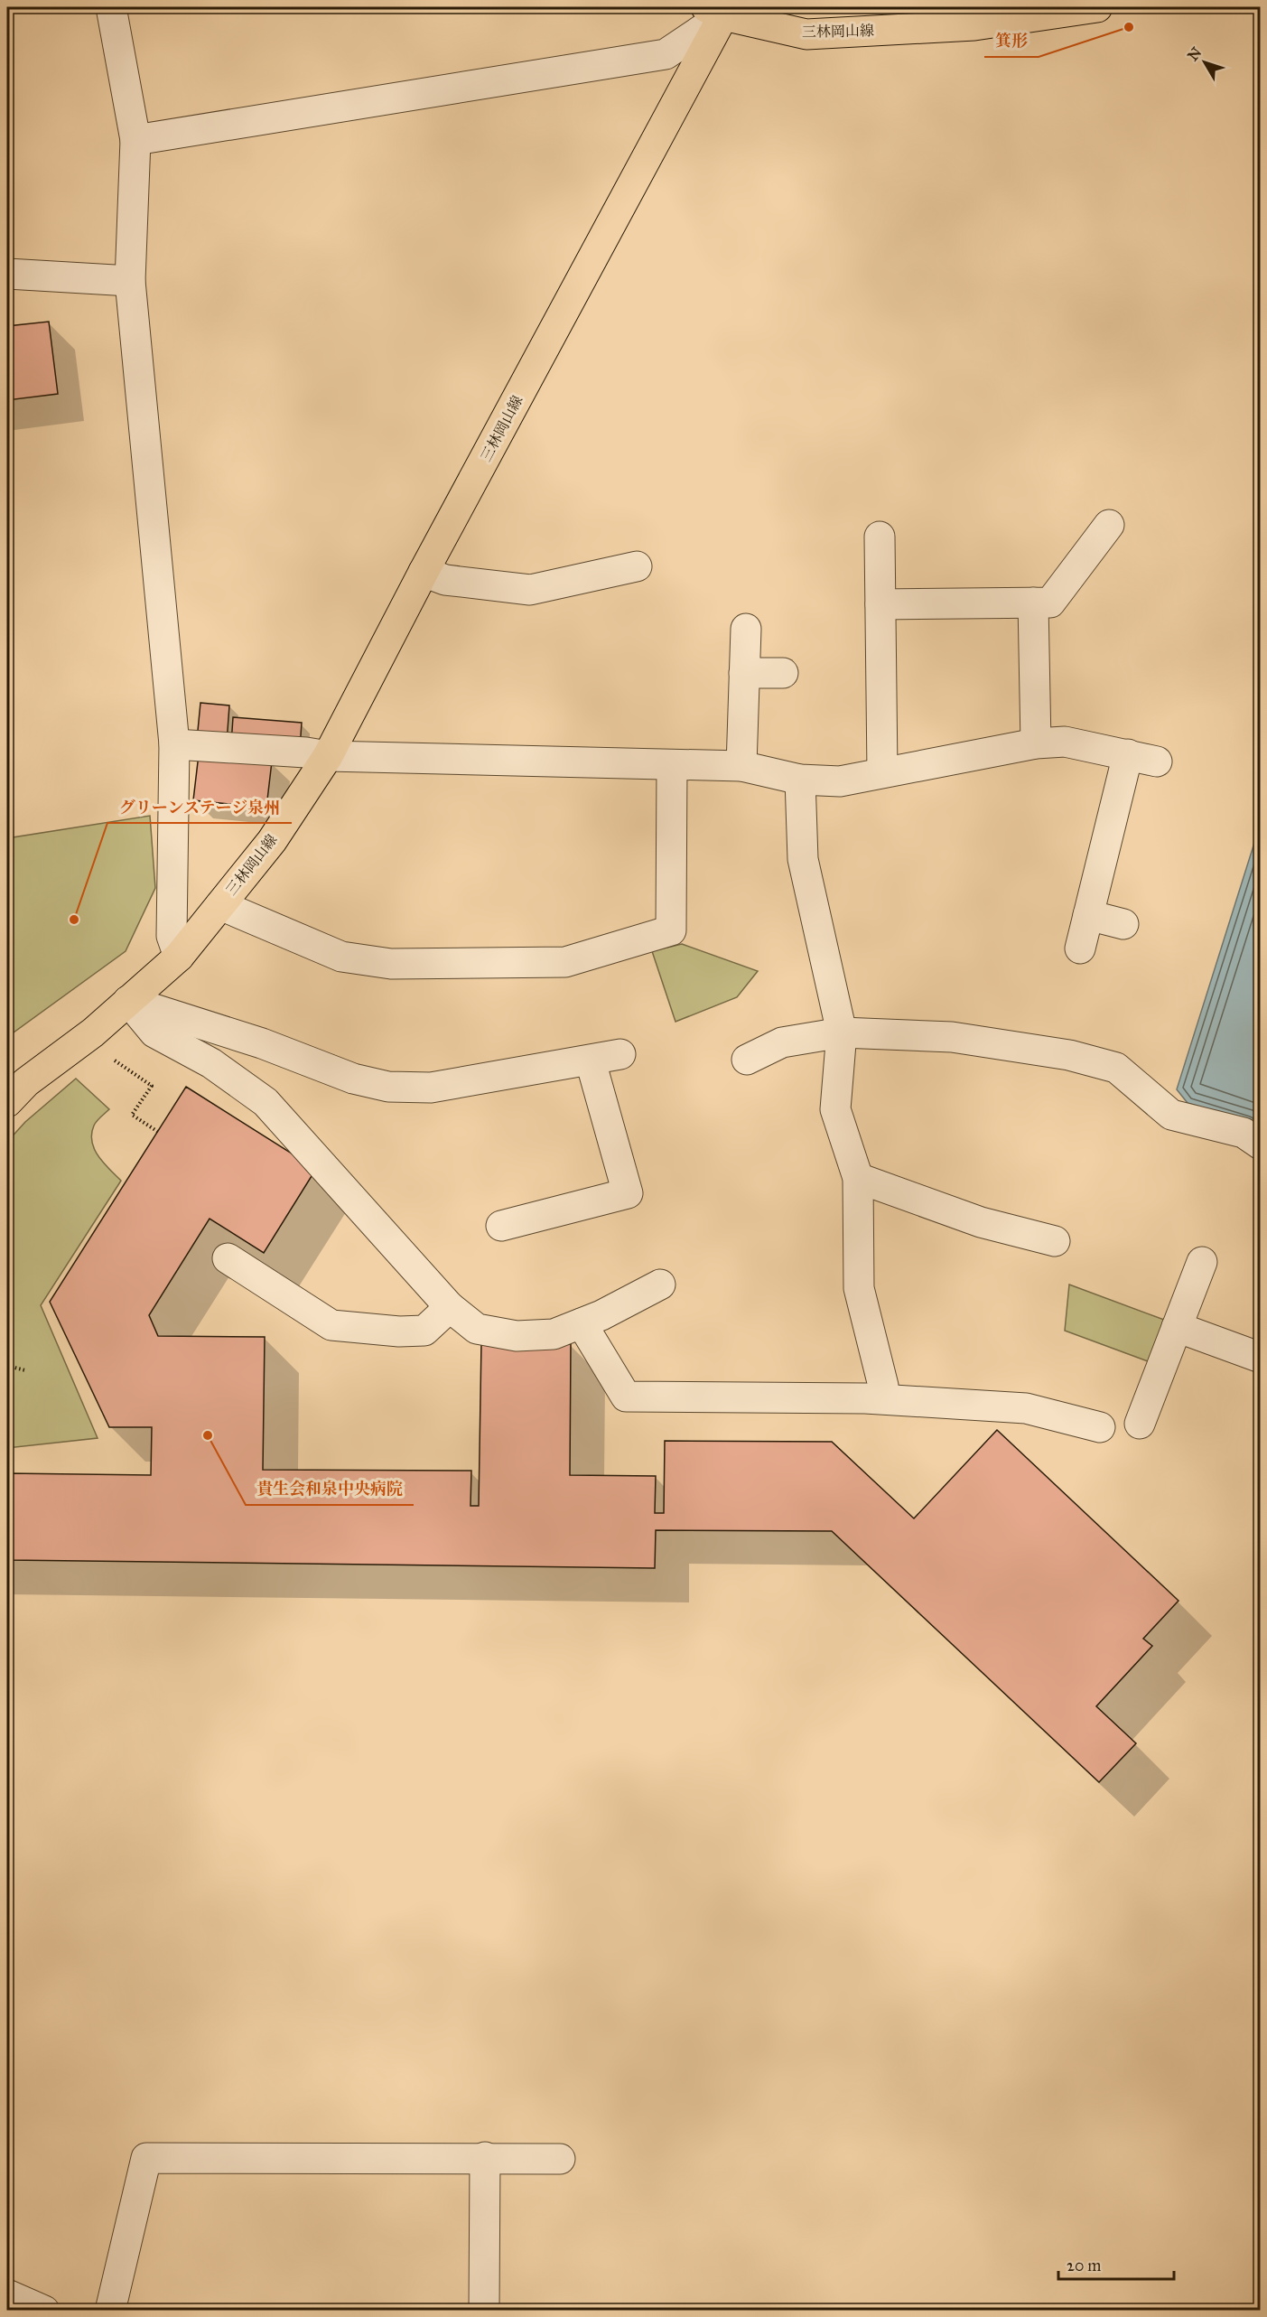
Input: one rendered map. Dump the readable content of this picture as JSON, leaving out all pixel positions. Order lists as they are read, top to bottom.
{
  "streets": {
    "main road": ["三林岡山線"]
  },
  "places": ["箕形", "グリーンステージ泉州", "貴生会和泉中央病院"],
  "scale_bar": "20 m",
  "north": "top left"
}
